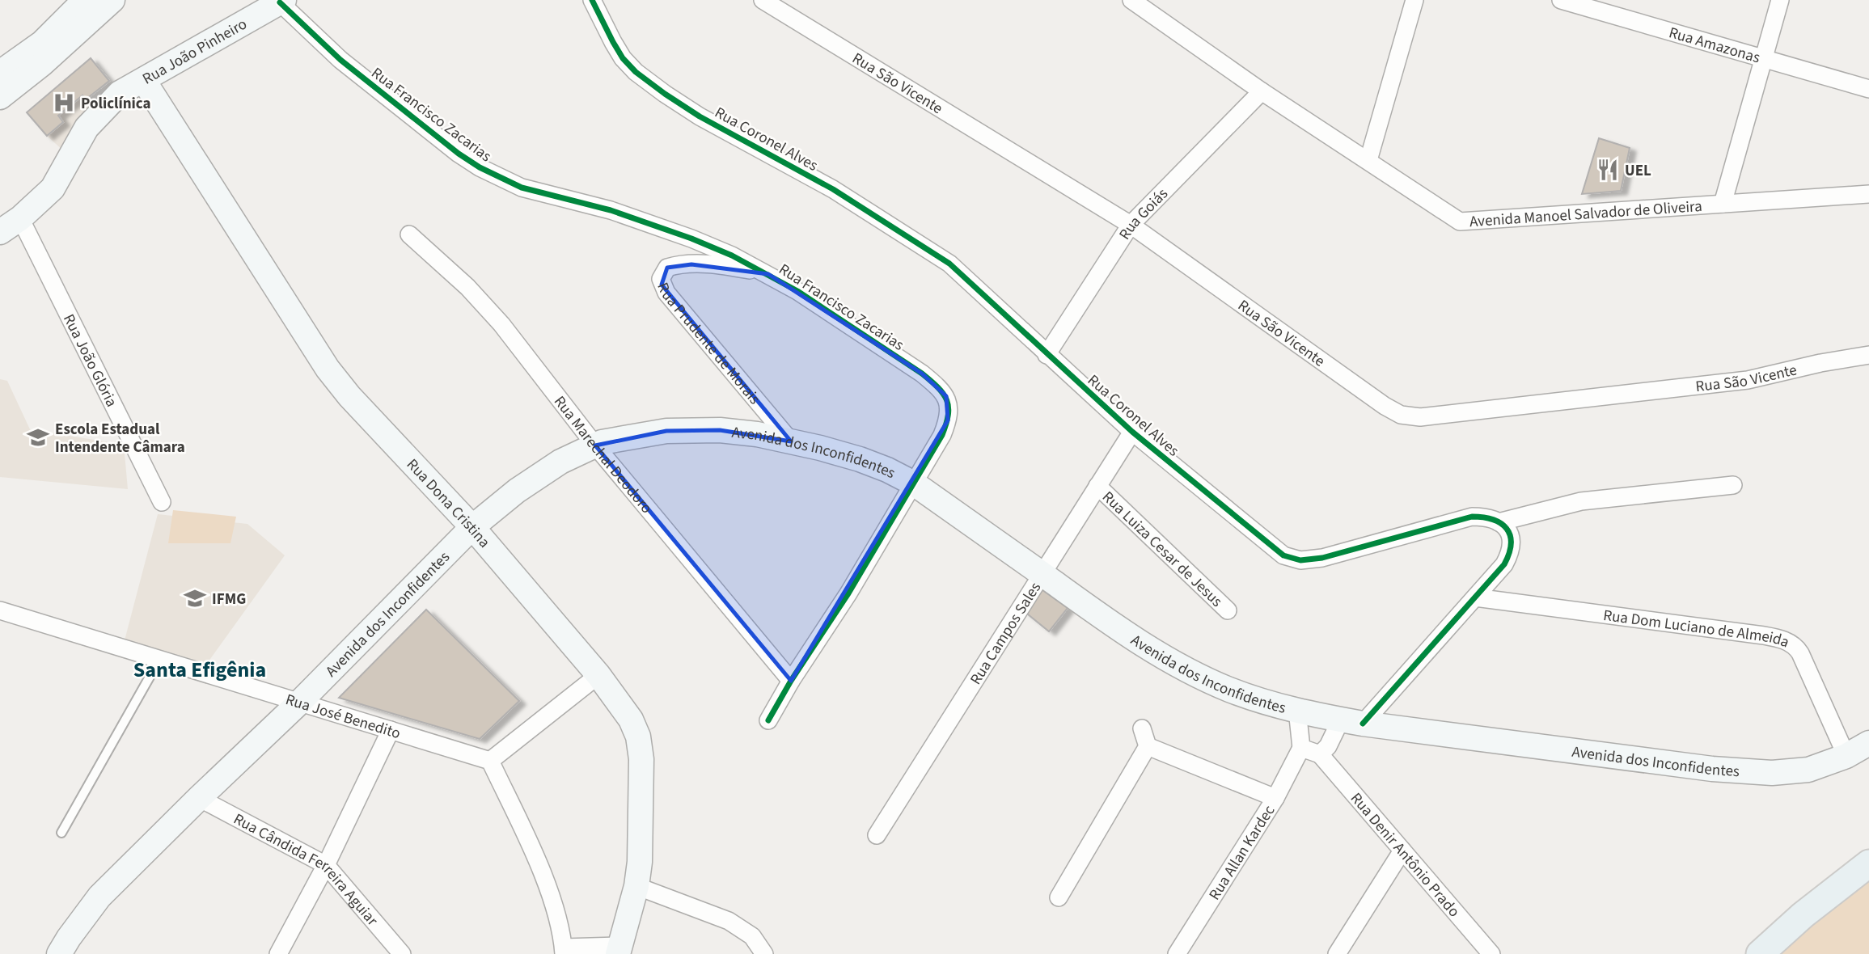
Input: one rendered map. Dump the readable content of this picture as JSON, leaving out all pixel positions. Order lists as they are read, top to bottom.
{
  "streets": {
    "main road": ["Rua João Pinheiro", "Avenida dos Inconfidentes", "Rua Dona Cristina"],
    "street": [
      "Rua Amazonas",
      "Rua São Vicente",
      "Rua Francisco Zacarias",
      "Rua Coronel Alves",
      "Avenida Manoel Salvador de Oliveira",
      "Rua Goiás",
      "Rua Prudente de Morais",
      "Rua João Glória",
      "Rua Marechal Deodoro",
      "Rua Luiza Cesar de Jesus",
      "Rua Dom Luciano de Almeida",
      "Rua Campos Sales",
      "Rua José Benedito",
      "Rua Allan Kardec",
      "Rua Denir Antônio Prado",
      "Rua Cândida Ferreira Aguiar"
    ]
  },
  "crossings": [
    ["Rua João Pinheiro", "Rua Francisco Zacarias"],
    ["Rua João Pinheiro", "Rua João Glória"],
    ["Rua João Pinheiro", "Rua Dona Cristina"],
    ["Rua São Vicente", "Rua Goiás"],
    ["Rua Francisco Zacarias", "Rua Prudente de Morais"],
    ["Rua Francisco Zacarias", "Rua Marechal Deodoro"],
    ["Rua Francisco Zacarias", "Avenida dos Inconfidentes"],
    ["Rua Coronel Alves", "Rua Goiás"],
    ["Rua Coronel Alves", "Rua Campos Sales"],
    ["Avenida Manoel Salvador de Oliveira", "Rua Goiás"],
    ["Rua Prudente de Morais", "Avenida dos Inconfidentes"],
    ["Rua Marechal Deodoro", "Avenida dos Inconfidentes"],
    ["Avenida dos Inconfidentes", "Rua Dona Cristina"],
    ["Avenida dos Inconfidentes", "Rua Dom Luciano de Almeida"],
    ["Avenida dos Inconfidentes", "Rua Campos Sales"],
    ["Avenida dos Inconfidentes", "Rua José Benedito"],
    ["Avenida dos Inconfidentes", "Rua Cândida Ferreira Aguiar"],
    ["Rua Luiza Cesar de Jesus", "Rua Campos Sales"]
  ],
  "districts": ["Santa Efigênia"],
  "places": {
    "hospital": ["Policlínica"],
    "restaurant": ["UEL"],
    "school or university": ["Escola Estadual Intendente Câmara", "IFMG"]
  }
}
